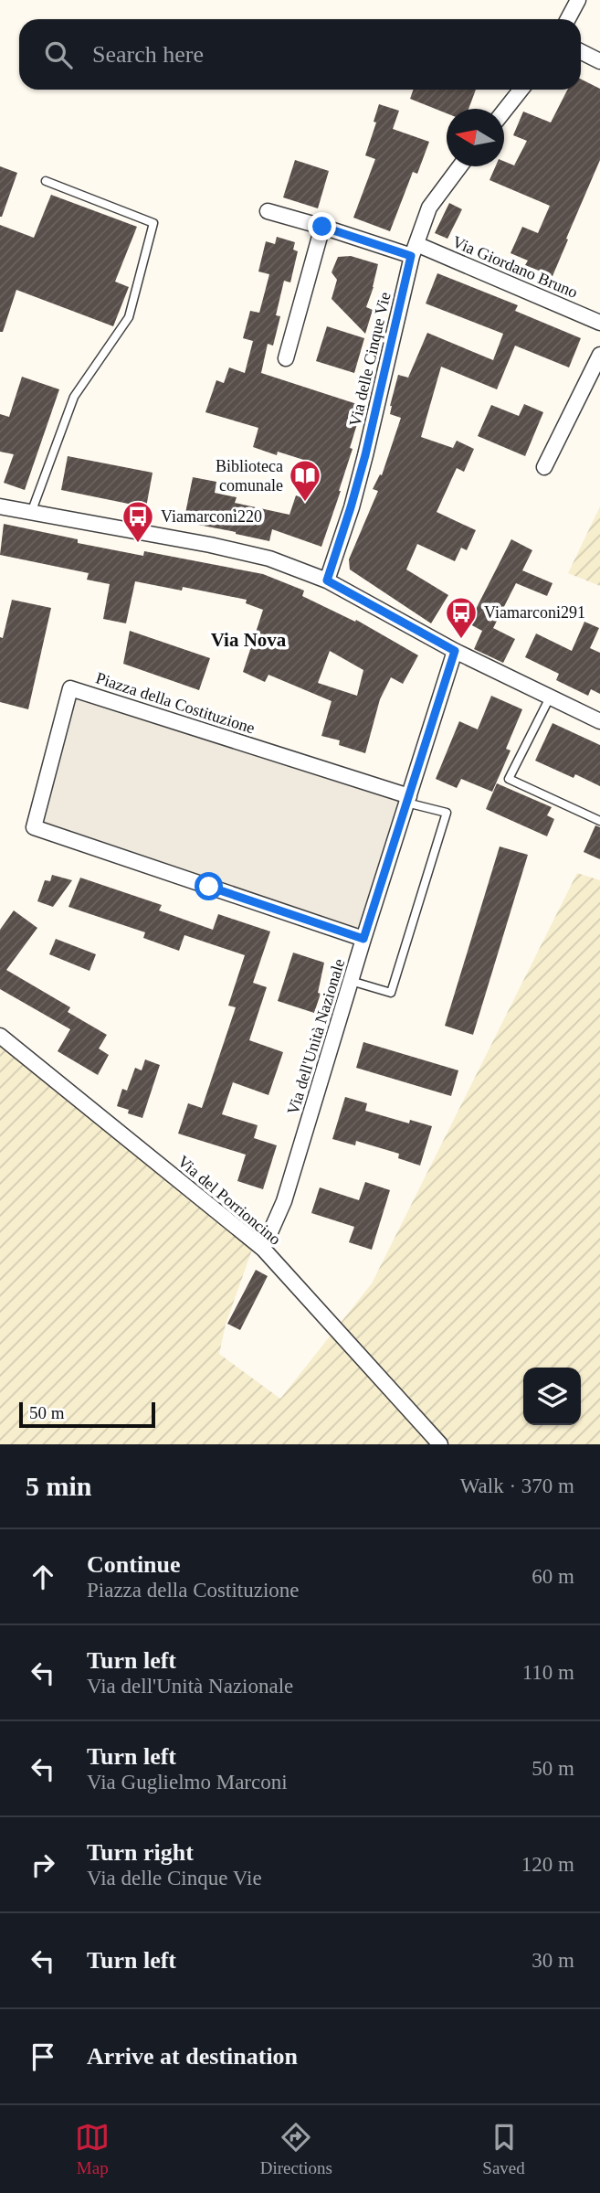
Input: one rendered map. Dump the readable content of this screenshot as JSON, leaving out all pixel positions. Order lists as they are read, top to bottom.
{
  "streets": {
    "street": [
      "Via Giordano Bruno",
      "Via delle Cinque Vie",
      "Piazza della Costituzione",
      "Via dell'Unità Nazionale",
      "Via del Porrioncino"
    ]
  },
  "crossings": [
    ["Via Giordano Bruno", "Via delle Cinque Vie"],
    ["Piazza della Costituzione", "Via dell'Unità Nazionale"],
    ["Via dell'Unità Nazionale", "Via del Porrioncino"]
  ],
  "districts": ["Via Nova"],
  "places": {
    "library": ["Biblioteca comunale"],
    "bus stop": ["Viamarconi220", "Viamarconi291"]
  },
  "scale_bar": "50 m",
  "north": "left",
  "page": {
    "search": "Search here",
    "scale": "50 m",
    "heading": ["5 min", "Walk · 370 m"],
    "list": [
      ["Continue", "Piazza della Costituzione", "60 m"],
      ["Turn left", "Via dell'Unità Nazionale", "110 m"],
      ["Turn left", "Via Guglielmo Marconi", "50 m"],
      ["Turn right", "Via delle Cinque Vie", "120 m"],
      ["Turn left", "30 m"],
      "Arrive at destination"
    ],
    "nav": ["Map", "Directions", "Saved"]
  }
}
